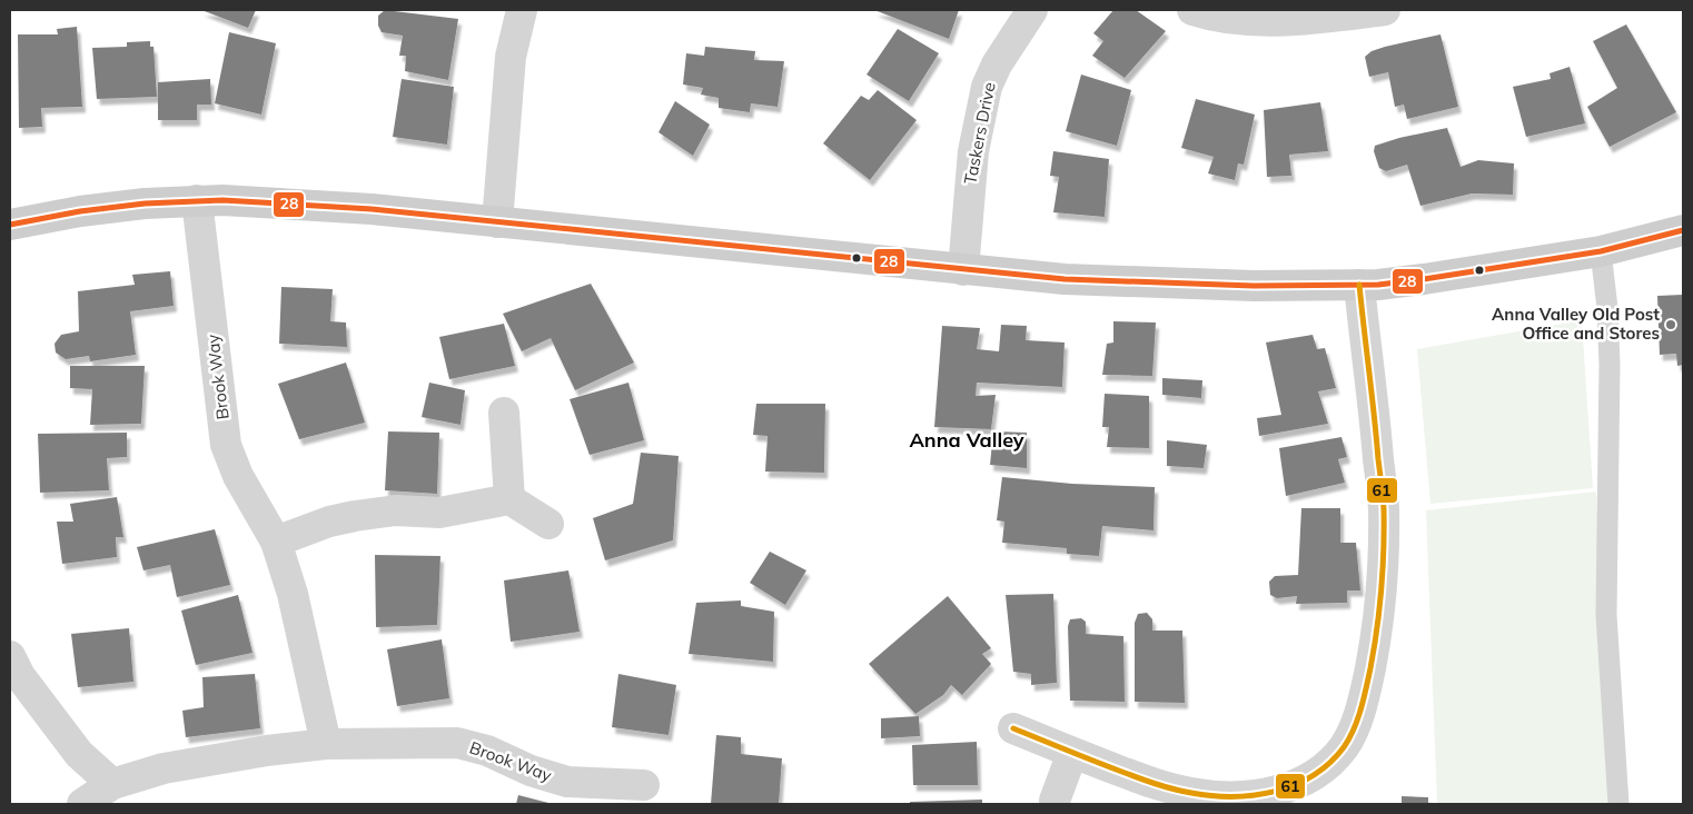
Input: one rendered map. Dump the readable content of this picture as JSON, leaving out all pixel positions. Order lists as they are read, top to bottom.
{
  "streets": {
    "street": ["Taskers Drive", "Brook Way"]
  },
  "districts": ["Anna Valley"],
  "places": ["Anna Valley Old Post Office and Stores"],
  "lines": ["transit line 28", "transit line 61"]
}
